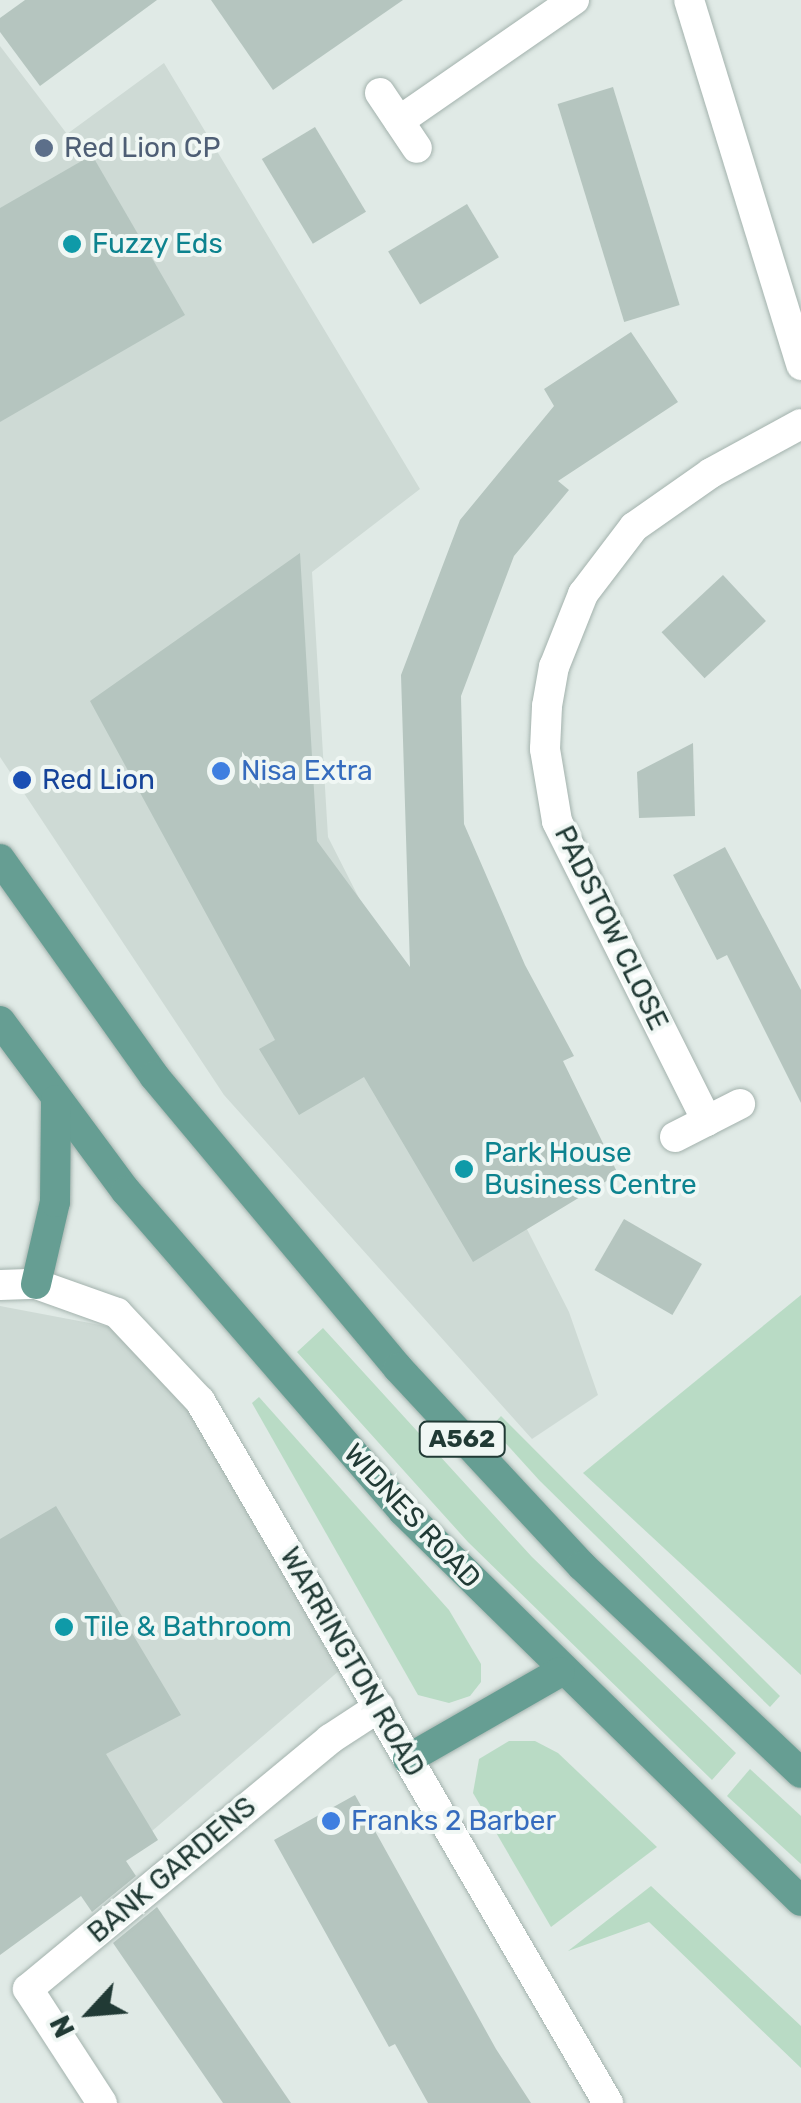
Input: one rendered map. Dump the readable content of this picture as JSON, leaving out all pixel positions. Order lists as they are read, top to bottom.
{
  "streets": {
    "main road": ["A562", "WIDNES ROAD"],
    "street": ["PADSTOW CLOSE", "WARRINGTON ROAD", "BANK GARDENS"]
  },
  "crossings": [
    ["WARRINGTON ROAD", "BANK GARDENS"]
  ],
  "places": [
    "Red Lion CP",
    "Fuzzy Eds",
    "Nisa Extra",
    "Red Lion",
    "Park House Business Centre",
    "Tile & Bathroom",
    "Franks 2 Barber"
  ],
  "north": "bottom left"
}
